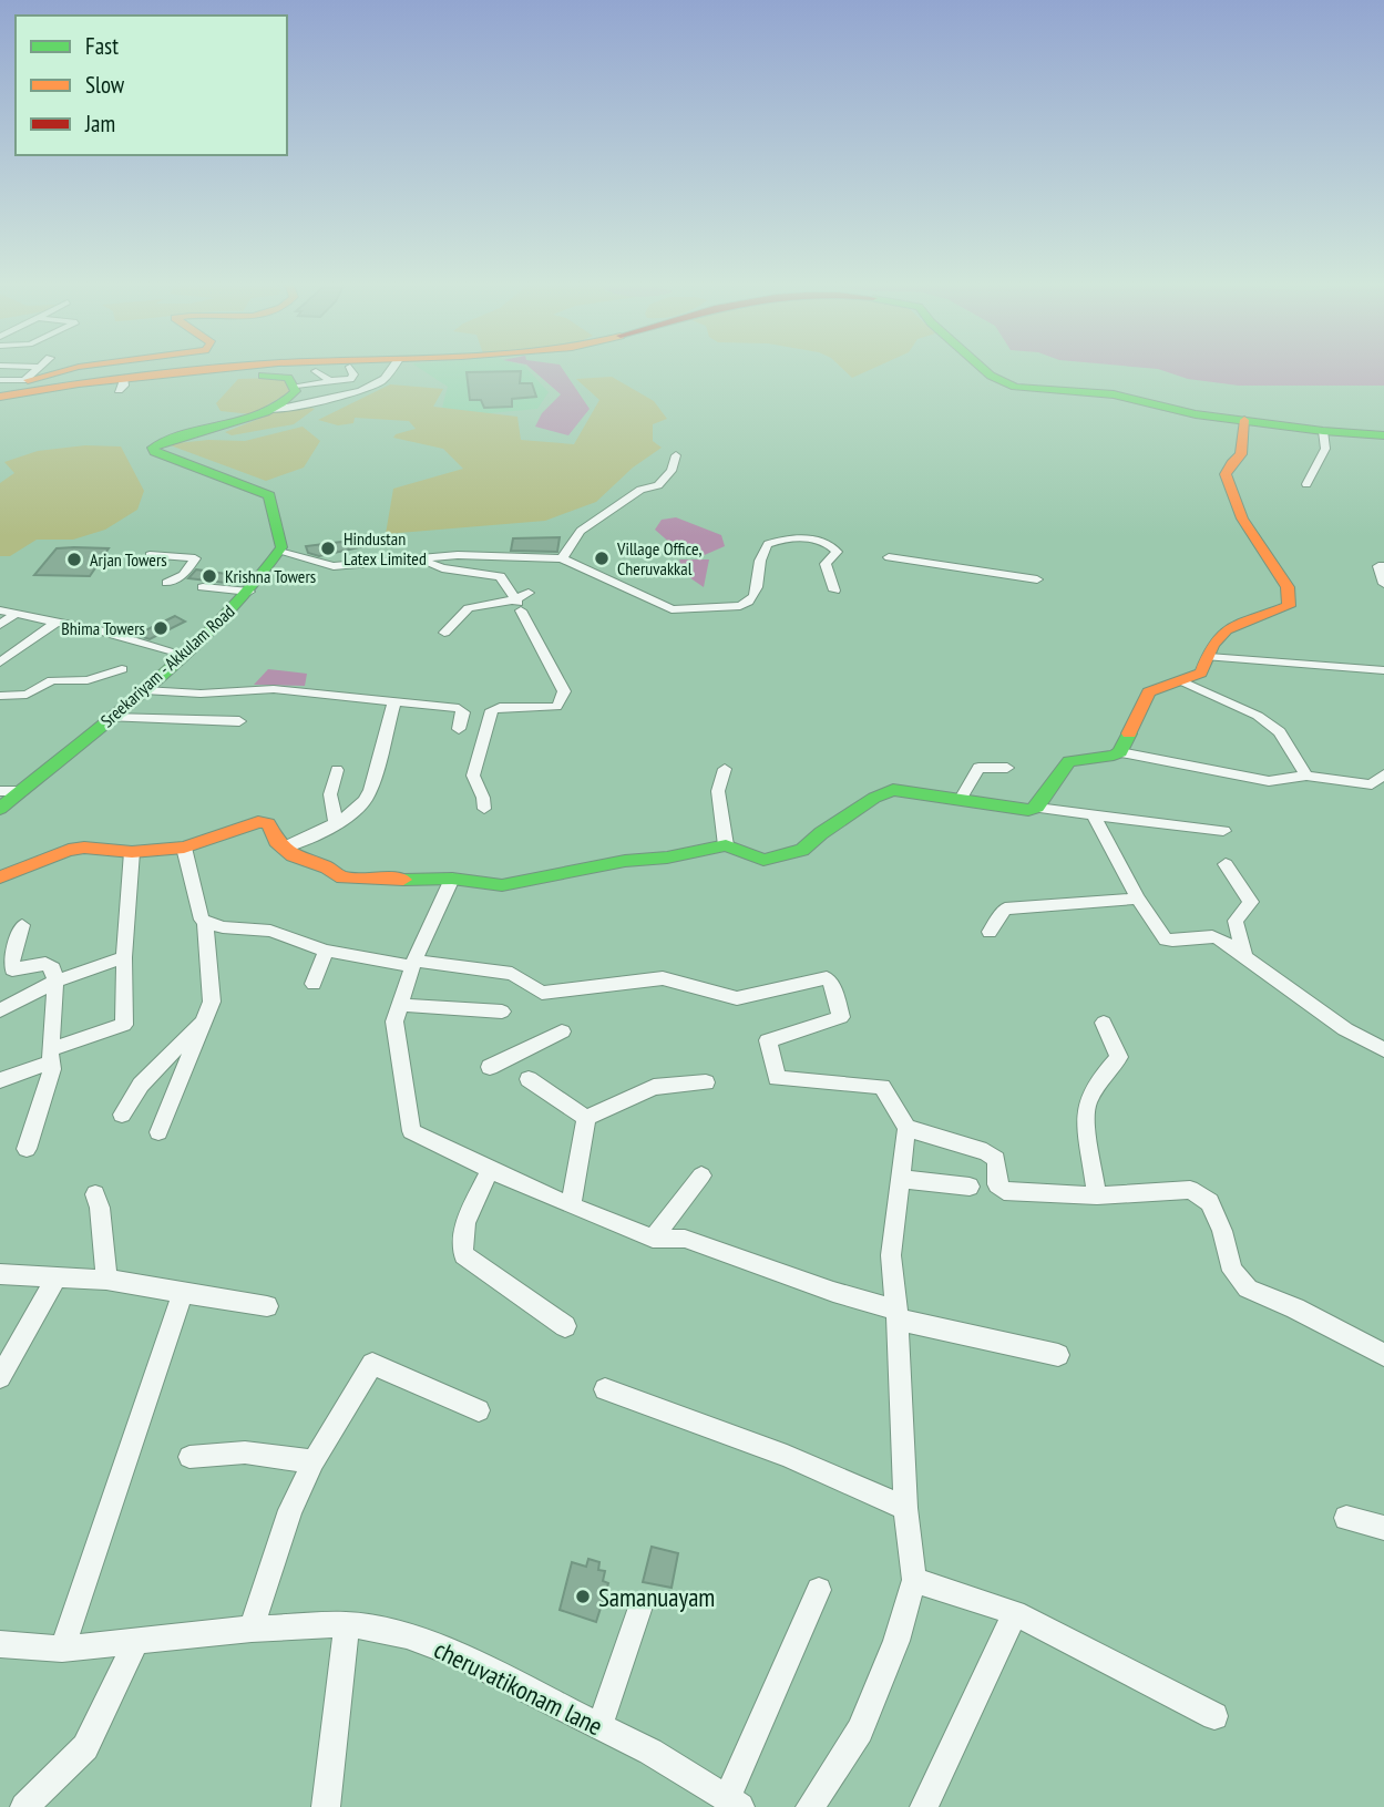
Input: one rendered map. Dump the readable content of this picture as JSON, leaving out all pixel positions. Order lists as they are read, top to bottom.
{
  "streets": {
    "main road": ["Sreekariyam - Akkulam Road"],
    "street": ["cheruvatikonam lane"]
  },
  "places": [
    "Hindustan Latex Limited",
    "Village Office, Cheruvakkal",
    "Arjan Towers",
    "Krishna Towers",
    "Bhima Towers",
    "Samanuayam"
  ],
  "legend": ["Fast", "Slow", "Jam"]
}
